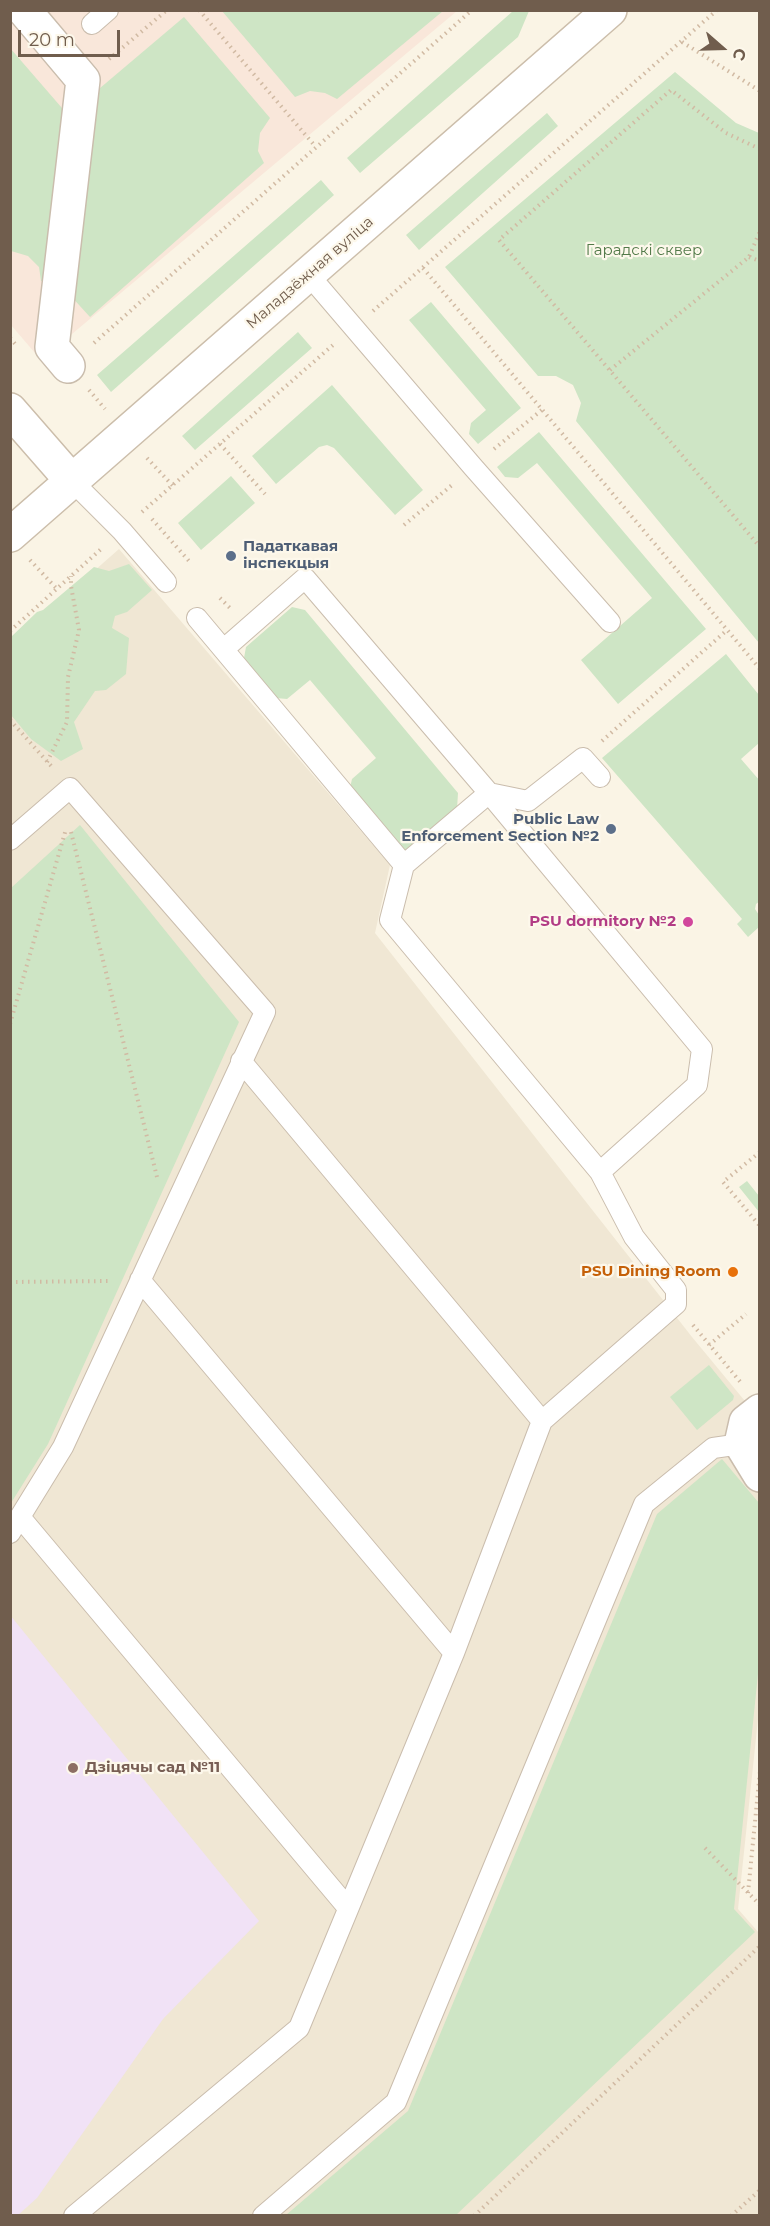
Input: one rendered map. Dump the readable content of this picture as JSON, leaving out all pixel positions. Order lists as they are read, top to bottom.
{
  "streets": {
    "main road": ["Маладзёжная вуліца"]
  },
  "parks": ["Гарадскі сквер"],
  "places": [
    "Падаткавая інспекцыя",
    "Public Law Enforcement Section №2",
    "PSU dormitory №2",
    "PSU Dining Room",
    "Дзіцячы сад №11"
  ],
  "scale_bar": "20 m",
  "north": "right"
}
